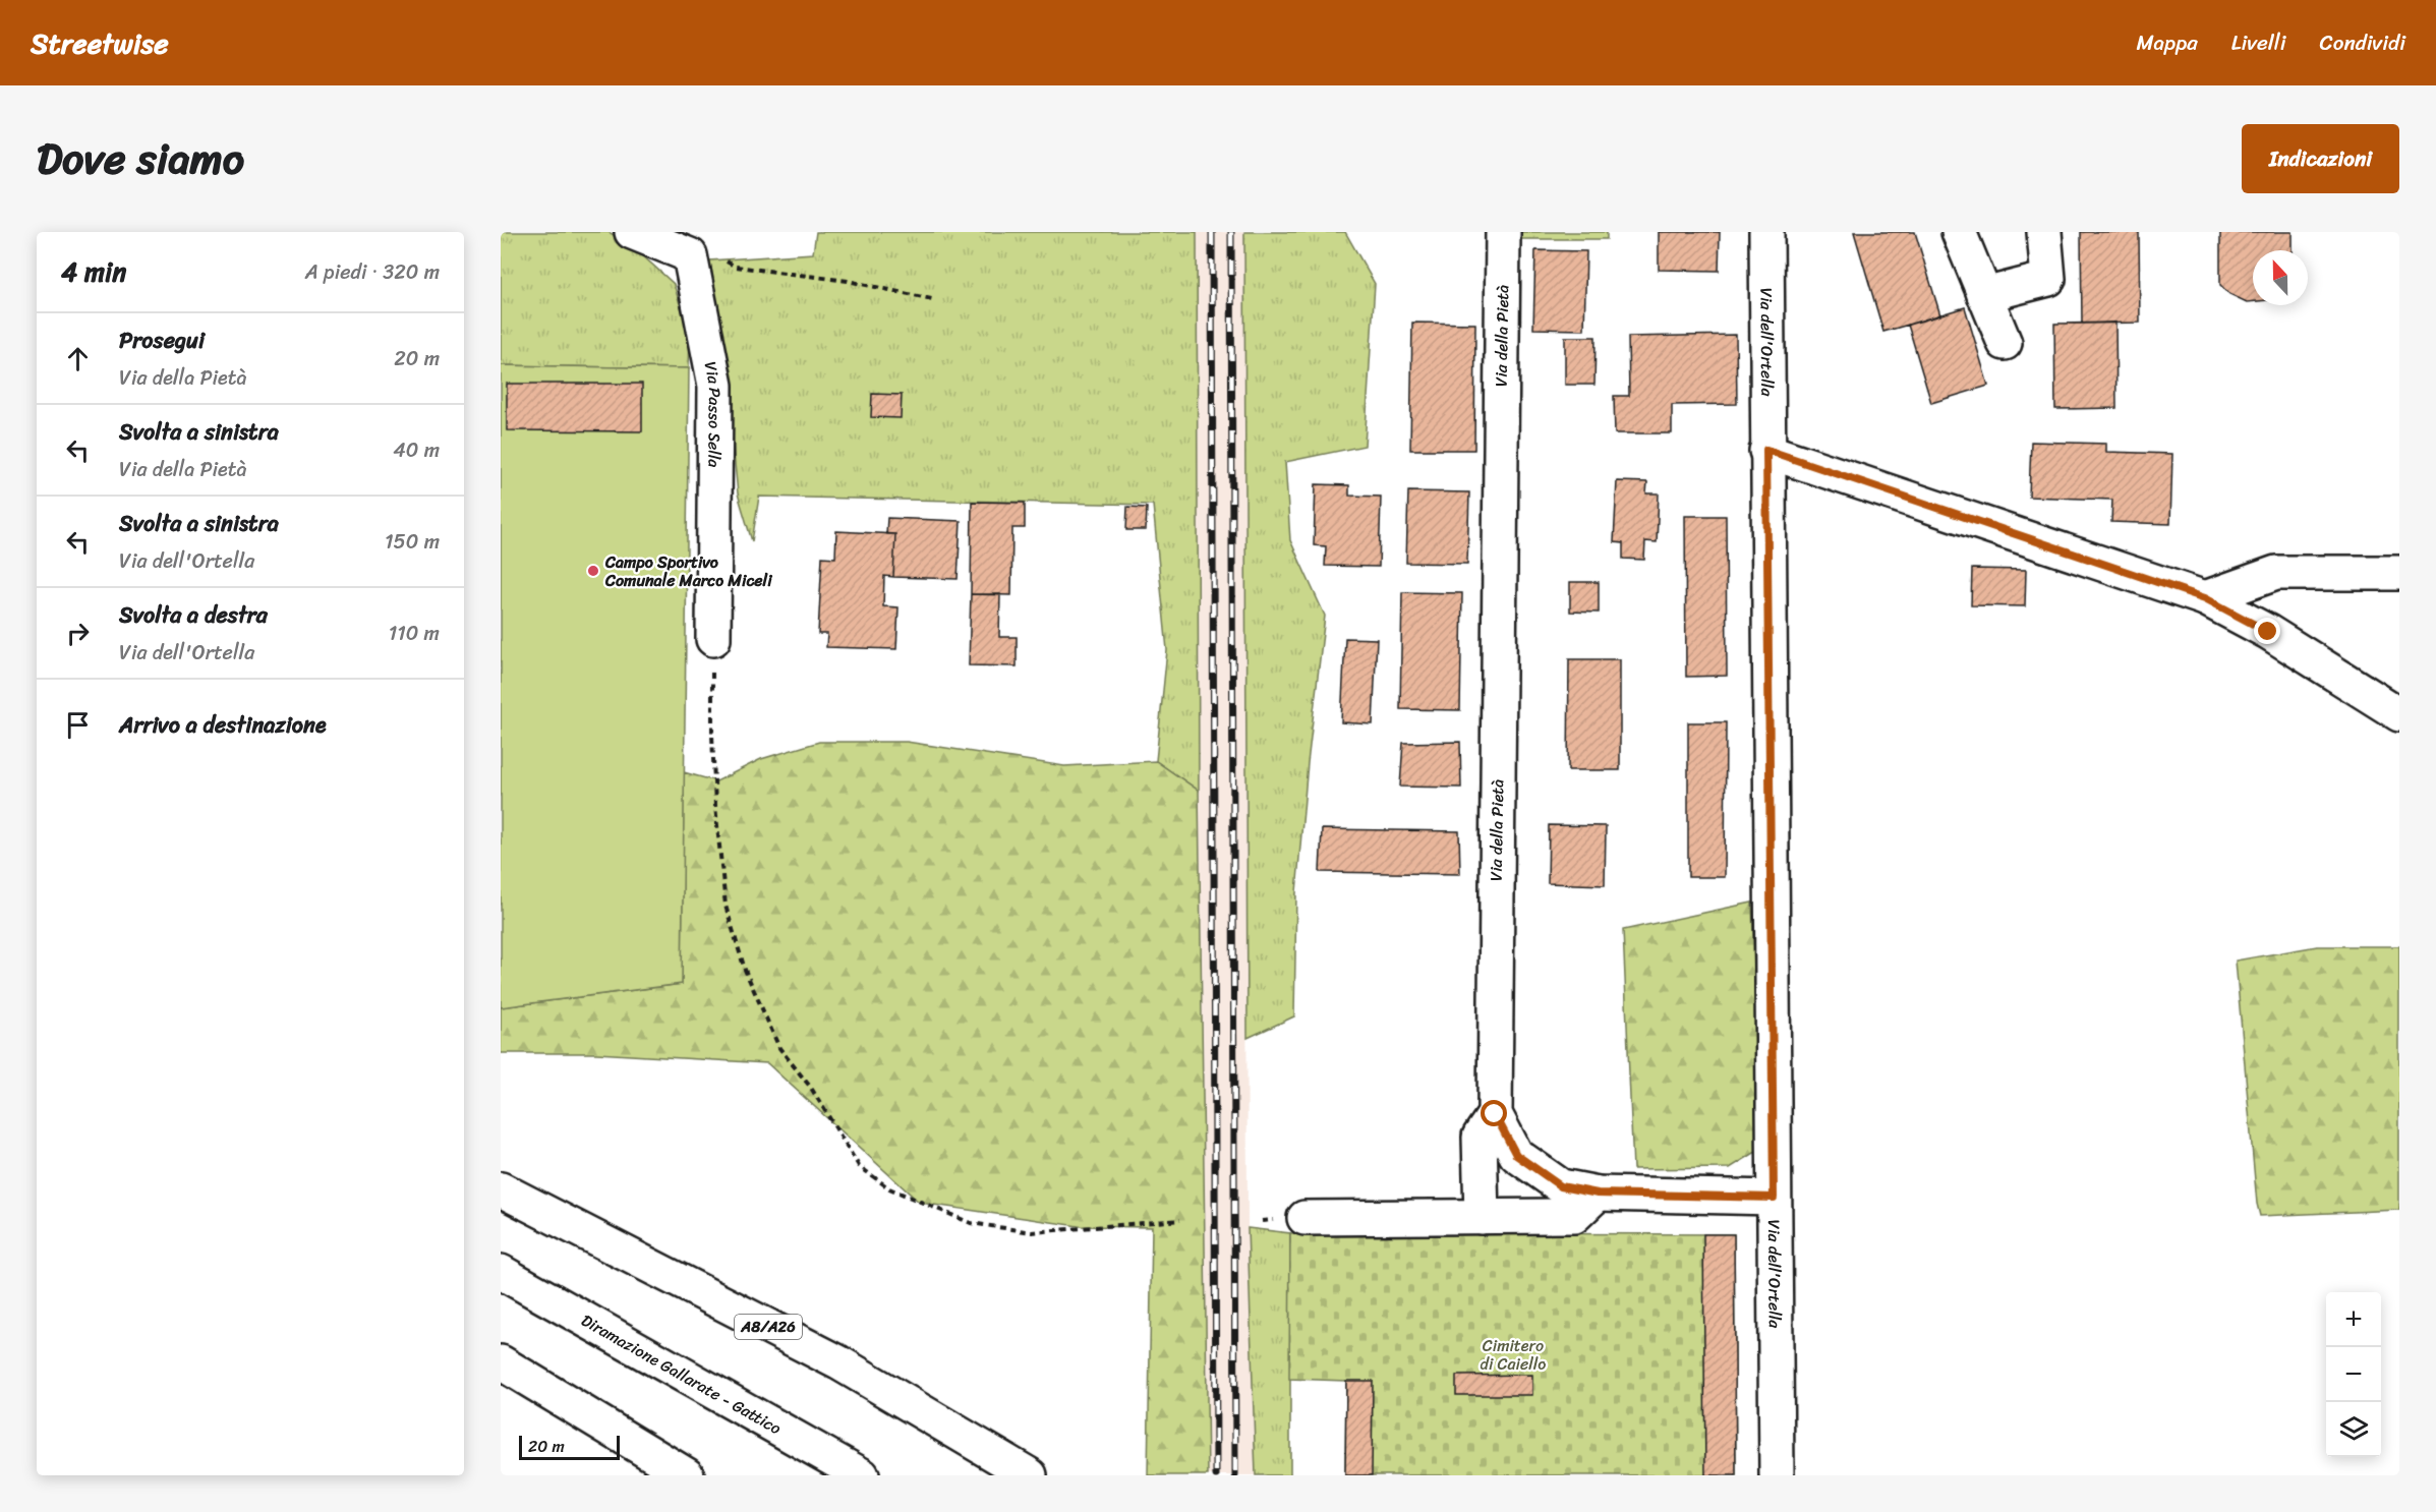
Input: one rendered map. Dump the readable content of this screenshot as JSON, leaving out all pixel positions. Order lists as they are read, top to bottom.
{
  "streets": {
    "main road": [
      "Via della Pietà",
      "Via dell'Ortella",
      "Via Passo Sella",
      "A8/A26",
      "Diramazione Gallarate - Gattico"
    ]
  },
  "crossings": [
    ["Via della Pietà", "Via dell'Ortella"]
  ],
  "parks": ["Cimitero di Caiello"],
  "places": ["Campo Sportivo Comunale Marco Miceli"],
  "scale_bar": "20 m",
  "north": "top",
  "page": {
    "header": "Streetwise",
    "nav": ["Mappa", "Livelli", "Condividi"],
    "title": "Dove siamo",
    "buttons": "Indicazioni",
    "heading": ["4 min", "A piedi · 320 m"],
    "list": [
      ["Prosegui", "Via della Pietà", "20 m"],
      ["Svolta a sinistra", "Via della Pietà", "40 m"],
      ["Svolta a sinistra", "Via dell'Ortella", "150 m"],
      ["Svolta a destra", "Via dell'Ortella", "110 m"],
      "Arrivo a destinazione"
    ],
    "map_buttons": ["+", "−"],
    "scale": "20 m"
  }
}
